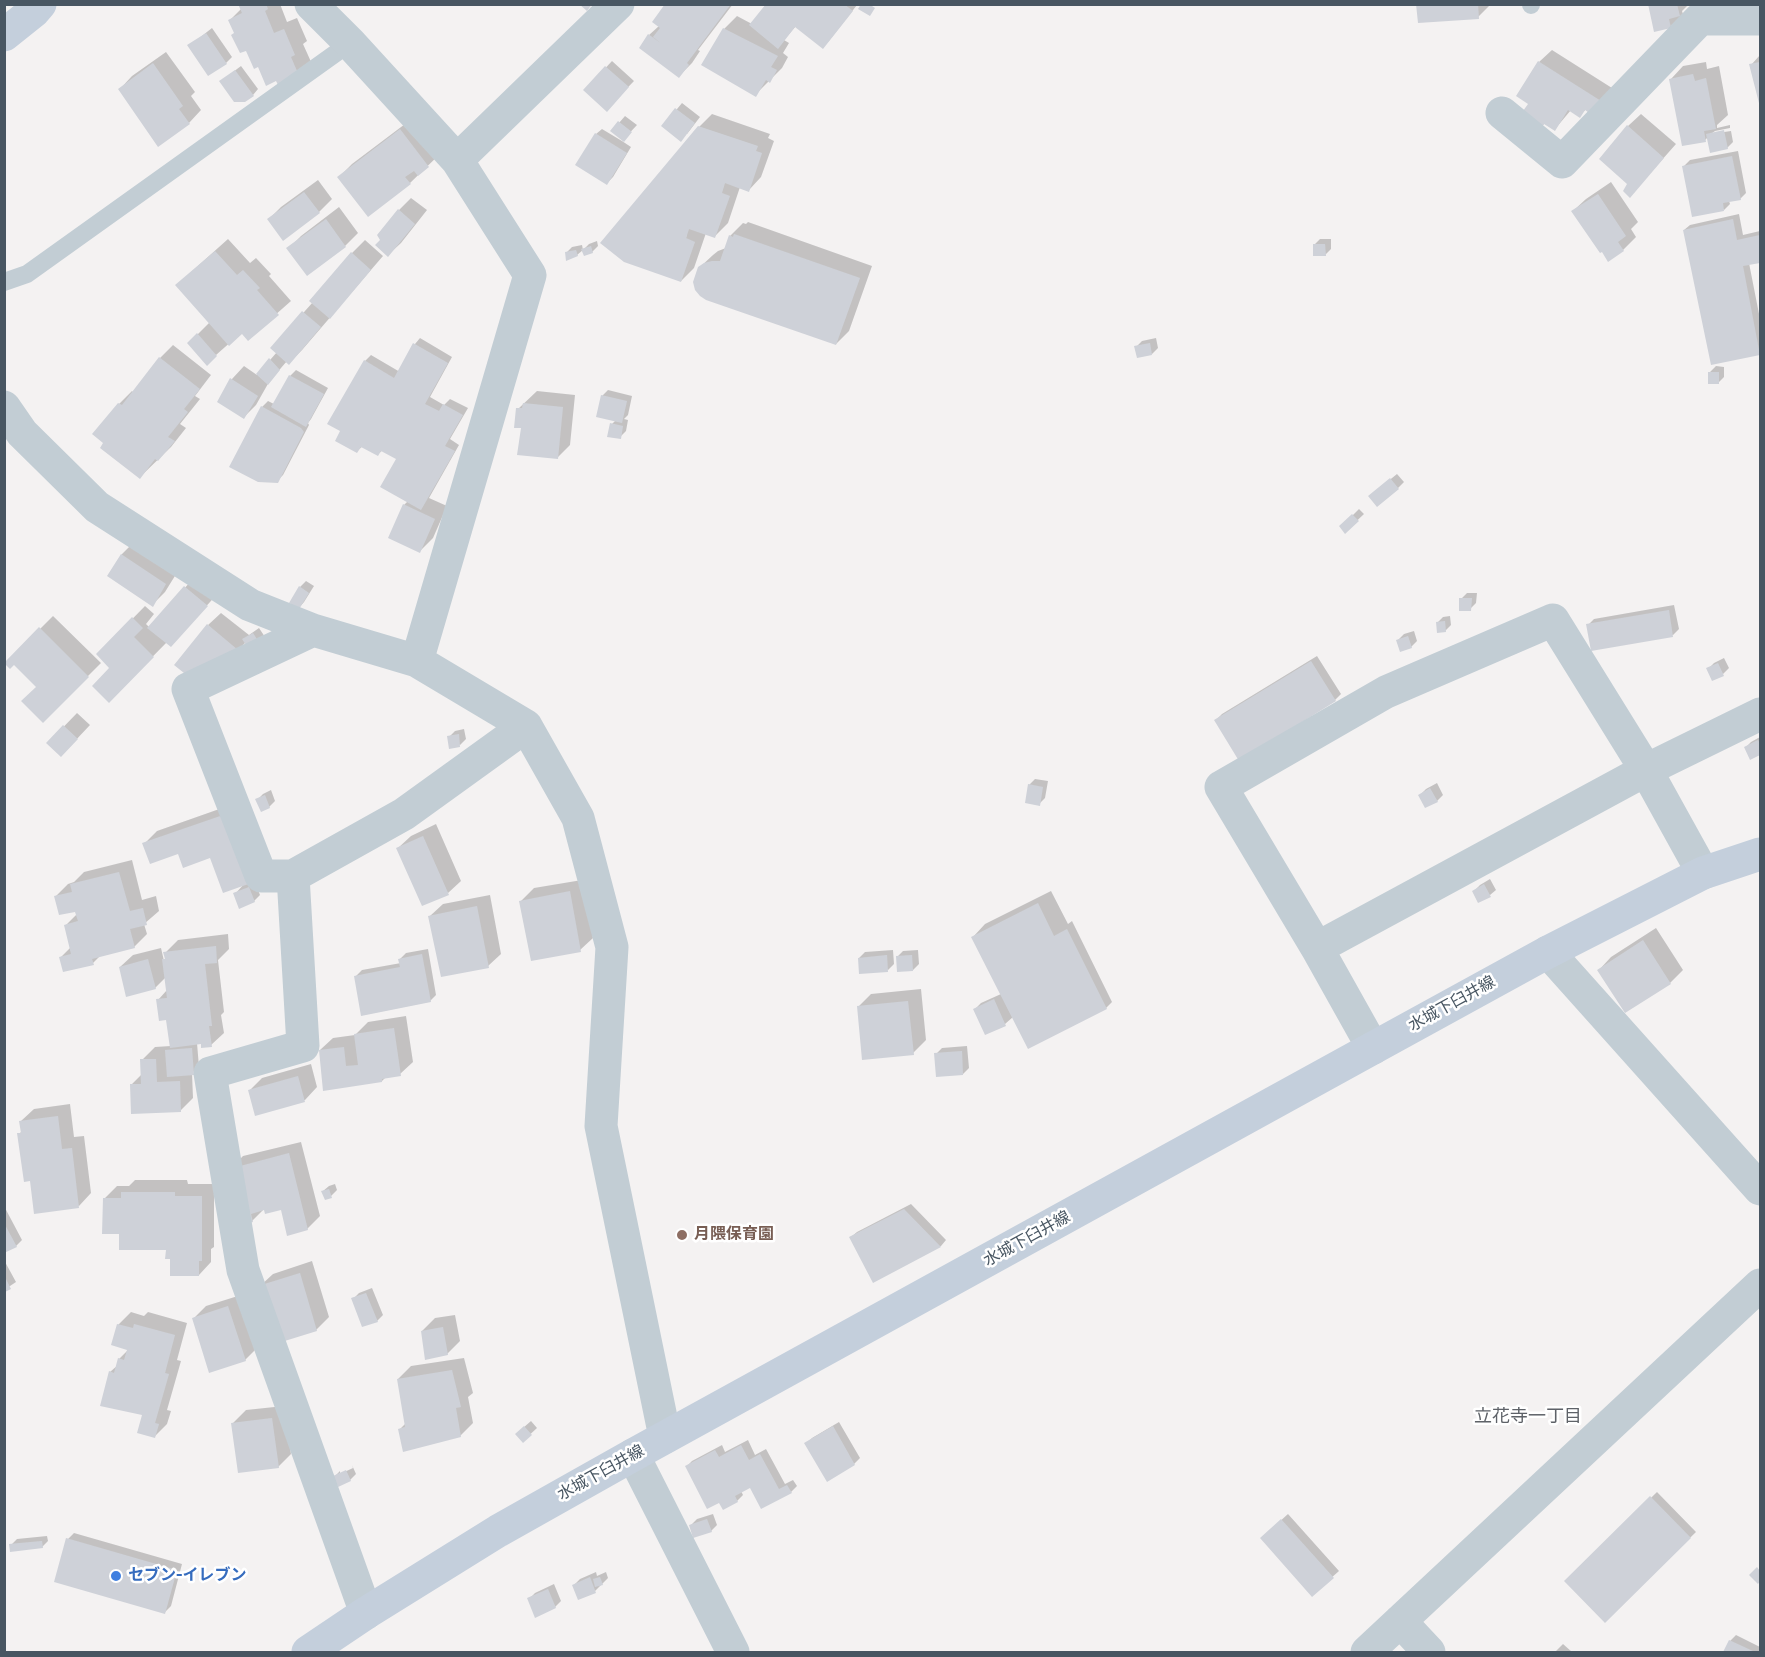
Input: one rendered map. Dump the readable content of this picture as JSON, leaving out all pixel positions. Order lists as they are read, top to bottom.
{
  "streets": {
    "main road": ["水城下臼井線"]
  },
  "districts": ["立花寺一丁目"],
  "places": ["月隈保育園", "セブン-イレブン"]
}
